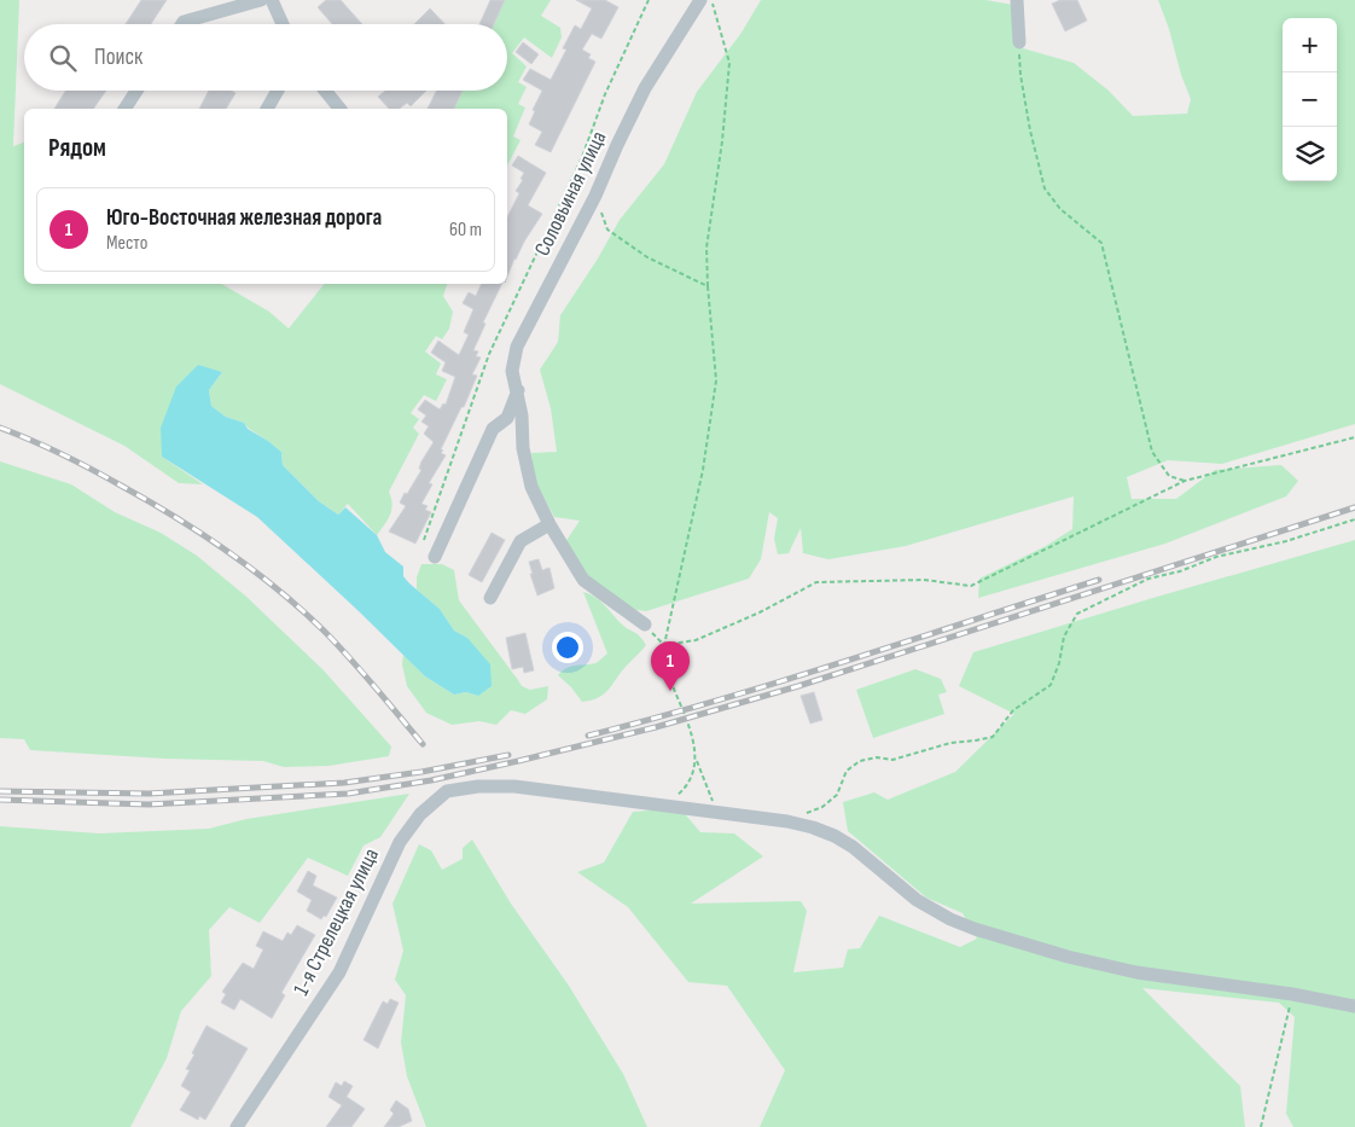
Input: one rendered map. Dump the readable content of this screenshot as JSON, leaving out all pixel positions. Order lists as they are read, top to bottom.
{
  "streets": {
    "street": ["Соловьиная улица", "1-я Стрелецкая улица"]
  },
  "page": {
    "map_buttons": ["+", "−"],
    "search": "Поиск",
    "heading": "Рядом",
    "list": [
      {
        "mark": "1",
        "name": "Юго-Восточная железная дорога",
        "note": "Место",
        "value": "60 m"
      }
    ],
    "pins": "1"
  }
}
